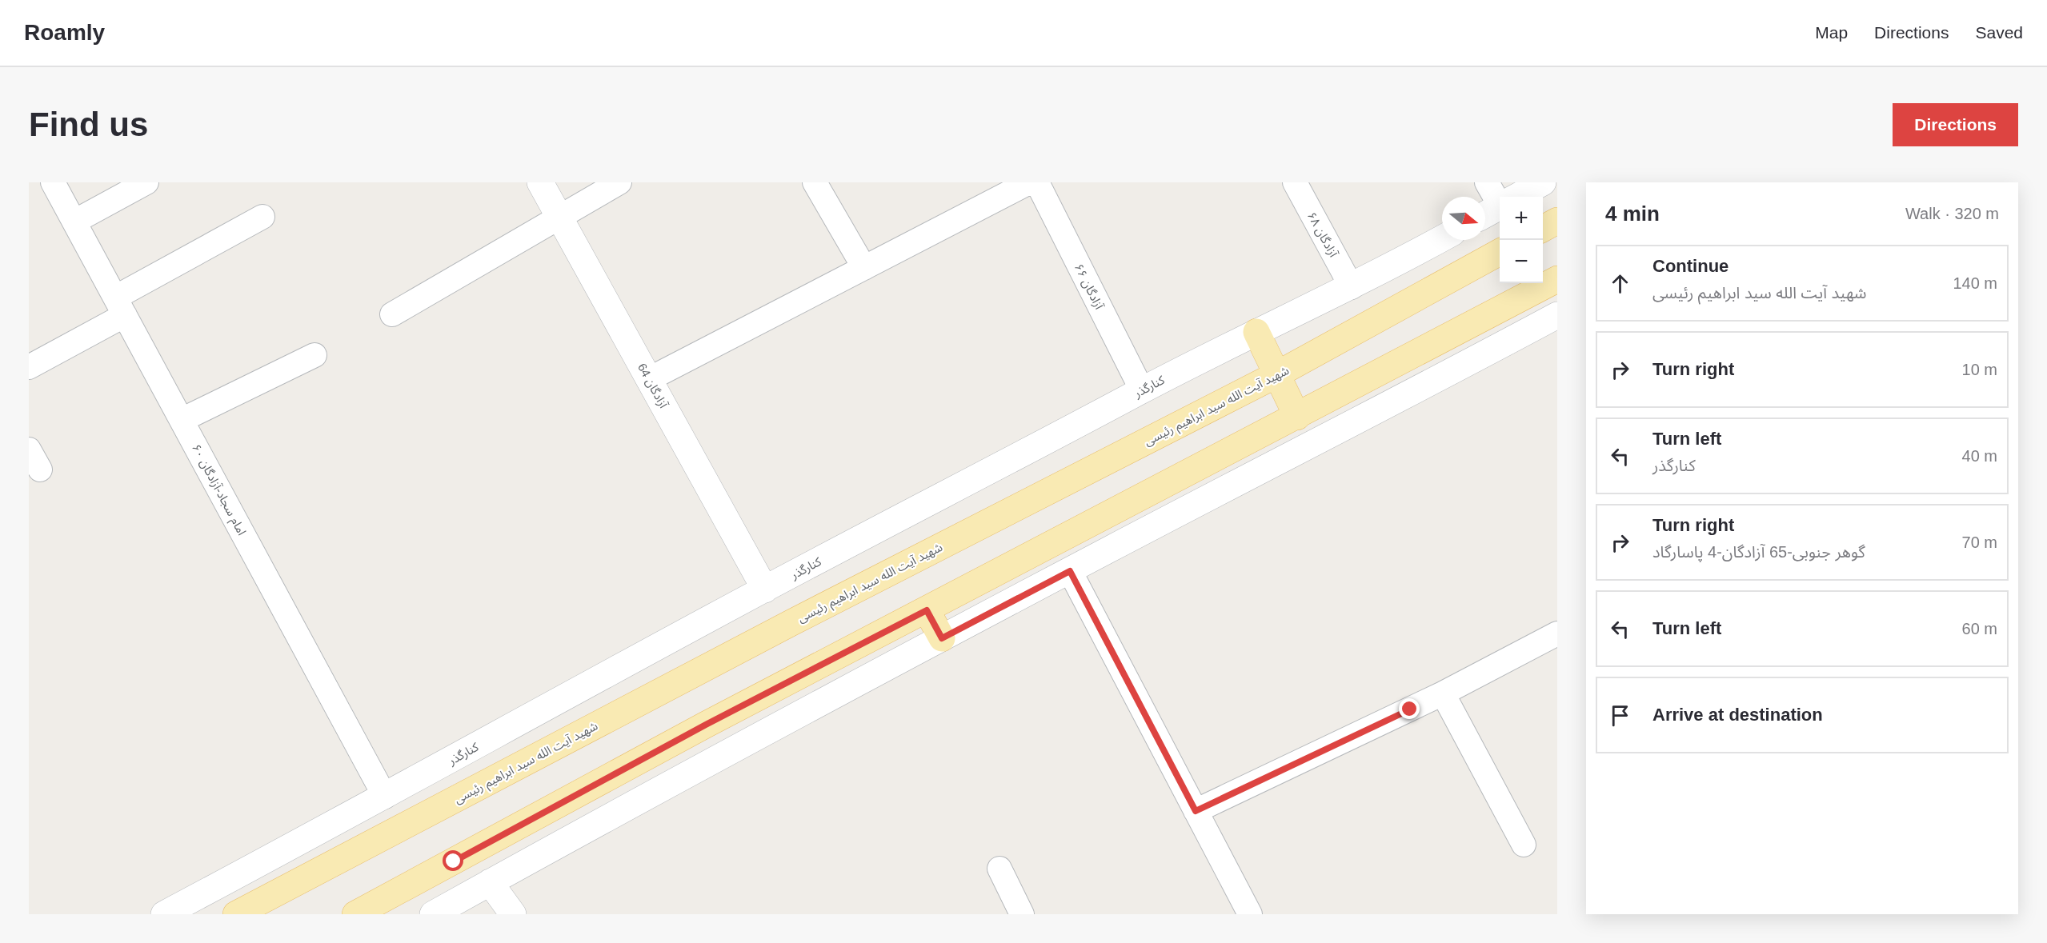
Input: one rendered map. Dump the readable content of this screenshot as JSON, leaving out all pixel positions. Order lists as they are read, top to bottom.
{
  "streets": {
    "main road": ["شهید آیت الله سید ابراهیم رئیسی"],
    "street": [
      "آزادگان ۶۸",
      "آزادگان ۶۶",
      "آزادگان 64",
      "کنارگذر",
      "امام سجاد-آزادگان ۶۰"
    ]
  },
  "crossings": [
    ["آزادگان ۶۸", "کنارگذر"],
    ["آزادگان ۶۶", "کنارگذر"],
    ["آزادگان 64", "کنارگذر"],
    ["کنارگذر", "امام سجاد-آزادگان ۶۰"]
  ],
  "north": "right",
  "page": {
    "header": "Roamly",
    "nav": ["Map", "Directions", "Saved"],
    "buttons": "Directions",
    "title": "Find us",
    "heading": ["4 min", "Walk · 320 m"],
    "map_buttons": ["+", "−"],
    "list": [
      ["Continue", "شهید آیت الله سید ابراهیم رئیسی", "140 m"],
      ["Turn right", "10 m"],
      ["Turn left", "کنارگذر", "40 m"],
      ["Turn right", "گوهر جنوبی-65 آزادگان-4 پاسارگاد", "70 m"],
      ["Turn left", "60 m"],
      "Arrive at destination"
    ]
  }
}
